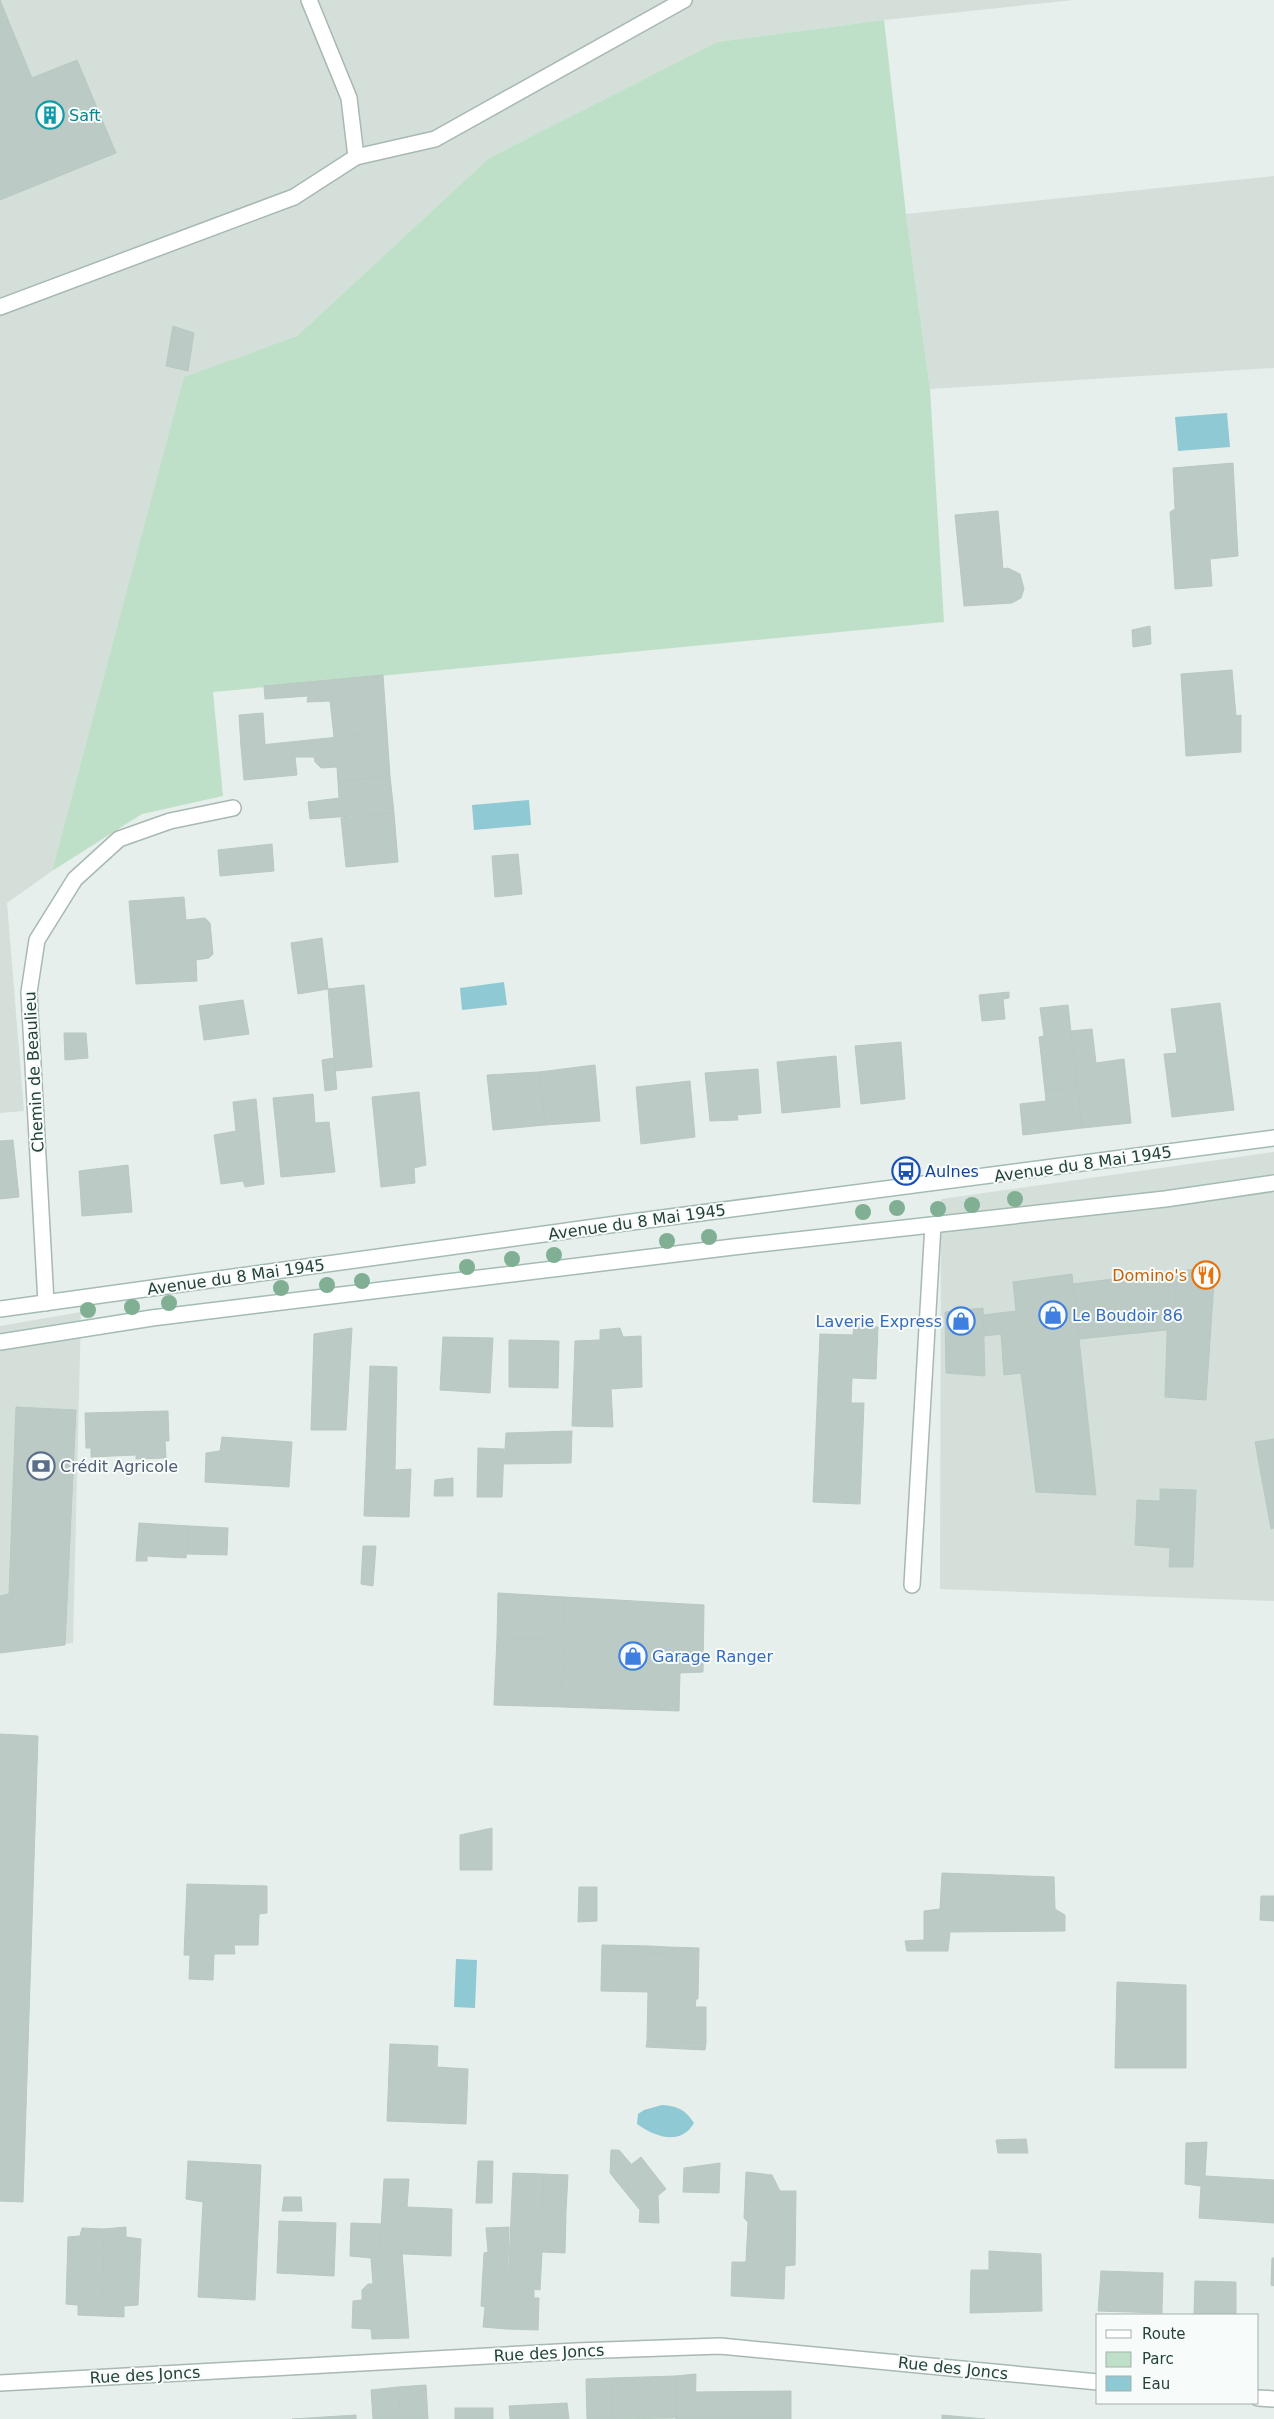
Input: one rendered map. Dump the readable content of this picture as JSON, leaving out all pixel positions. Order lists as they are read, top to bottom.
{
  "streets": {
    "main road": ["Chemin de Beaulieu", "Avenue du 8 Mai 1945", "Rue des Joncs"]
  },
  "crossings": [
    ["Chemin de Beaulieu", "Avenue du 8 Mai 1945"]
  ],
  "places": {
    "building": ["Saft"],
    "bus stop": ["Aulnes"],
    "restaurant": ["Domino's"],
    "shop": ["Le Boudoir 86", "Laverie Express", "Garage Ranger"],
    "bank": ["Crédit Agricole"]
  },
  "legend": ["Route", "Parc", "Eau"]
}
